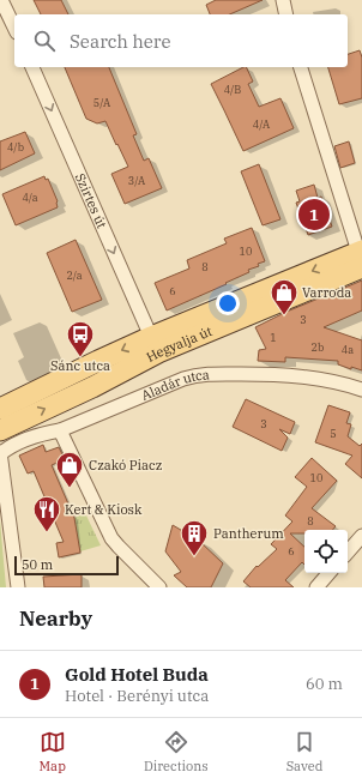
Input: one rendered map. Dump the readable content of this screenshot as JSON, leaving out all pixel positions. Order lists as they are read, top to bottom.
{
  "streets": {
    "main road": ["Hegyalja út"],
    "street": ["Szirtes út", "Aladár utca"]
  },
  "crossings": [
    ["Szirtes út", "Hegyalja út"]
  ],
  "one_way": ["Szirtes út"],
  "places": {
    "shop": ["Varroda", "Czakó Piacz"],
    "bus stop": ["Sánc utca"],
    "restaurant": ["Kert & Kiosk"],
    "building": ["Pantherum"]
  },
  "house_numbers": [
    "4/B",
    "5/A",
    "4/A",
    "4/b",
    "3/A",
    "4/a",
    "10",
    "8",
    "2/a",
    "6",
    "3",
    "1",
    "2b",
    "4a",
    "3",
    "5",
    "10",
    "8",
    "6"
  ],
  "scale_bar": "50 m",
  "page": {
    "search": "Search here",
    "pins": "1",
    "scale": "50 m",
    "heading": "Nearby",
    "list": [
      {
        "mark": "1",
        "name": "Gold Hotel Buda",
        "note": "Hotel · Berényi utca",
        "value": "60 m"
      }
    ],
    "nav": ["Map", "Directions", "Saved"]
  }
}
